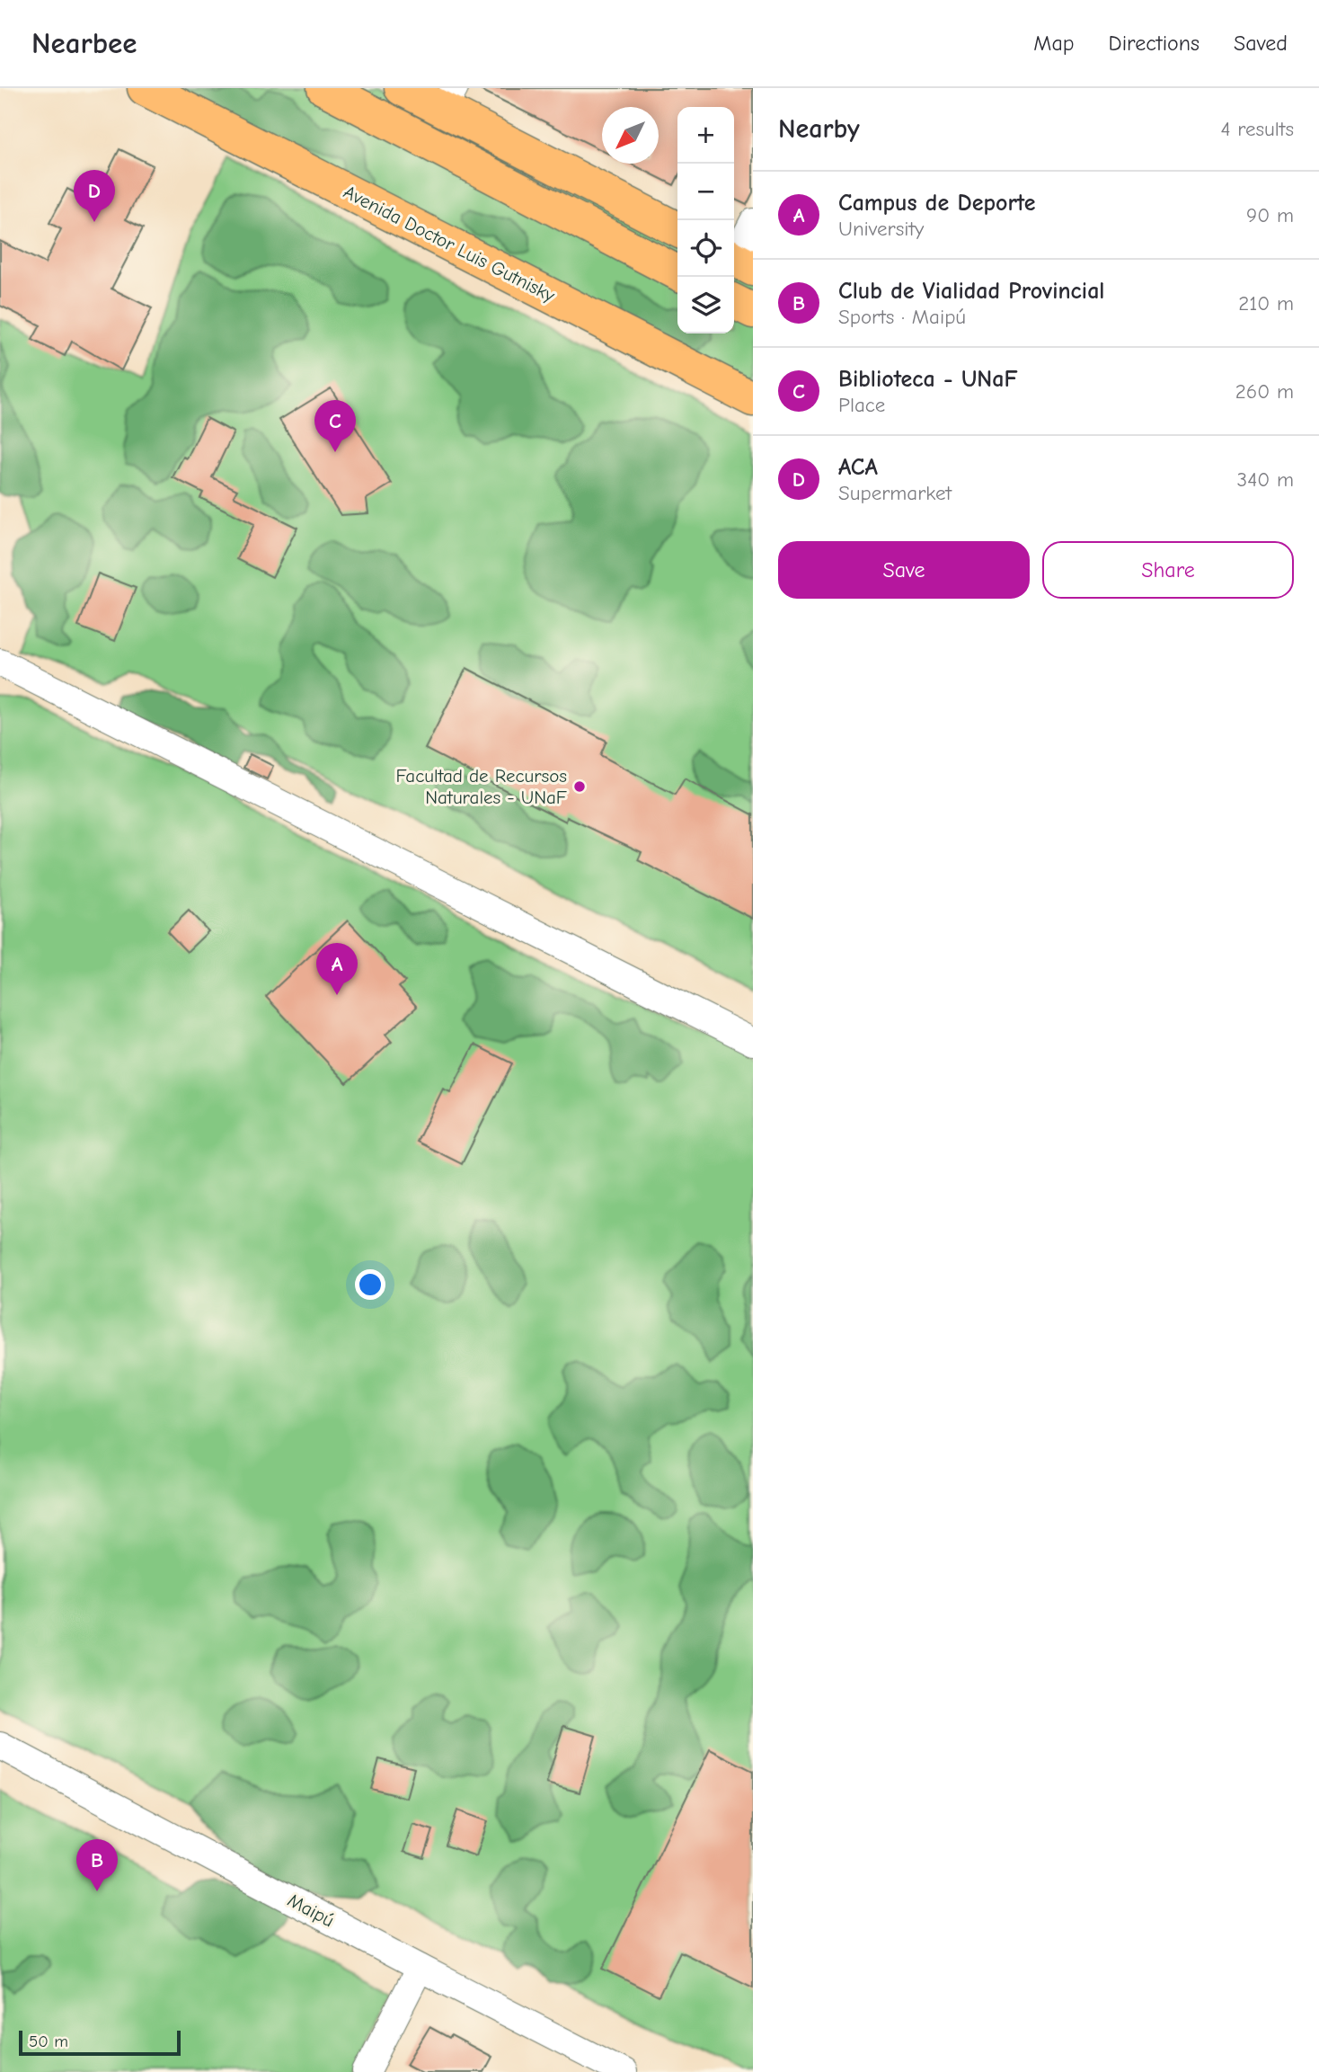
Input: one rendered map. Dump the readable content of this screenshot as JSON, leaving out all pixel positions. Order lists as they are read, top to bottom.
{
  "streets": {
    "main road": ["Avenida Doctor Luis Gutnisky"],
    "street": ["Maipú"]
  },
  "places": ["Facultad de Recursos Naturales - UNaF"],
  "scale_bar": "50 m",
  "north": "bottom left",
  "page": {
    "header": "Nearbee",
    "nav": ["Map", "Directions", "Saved"],
    "heading": ["Nearby", "4 results"],
    "map_buttons": ["+", "−"],
    "pins": [
      "D",
      "C",
      "A",
      "B"
    ],
    "list": [
      {
        "mark": "A",
        "name": "Campus de Deporte",
        "note": "University",
        "value": "90 m"
      },
      {
        "mark": "B",
        "name": "Club de Vialidad Provincial",
        "note": "Sports · Maipú",
        "value": "210 m"
      },
      {
        "mark": "C",
        "name": "Biblioteca - UNaF",
        "note": "Place",
        "value": "260 m"
      },
      {
        "mark": "D",
        "name": "ACA",
        "note": "Supermarket",
        "value": "340 m"
      }
    ],
    "buttons": ["Save", "Share"],
    "scale": "50 m"
  }
}
